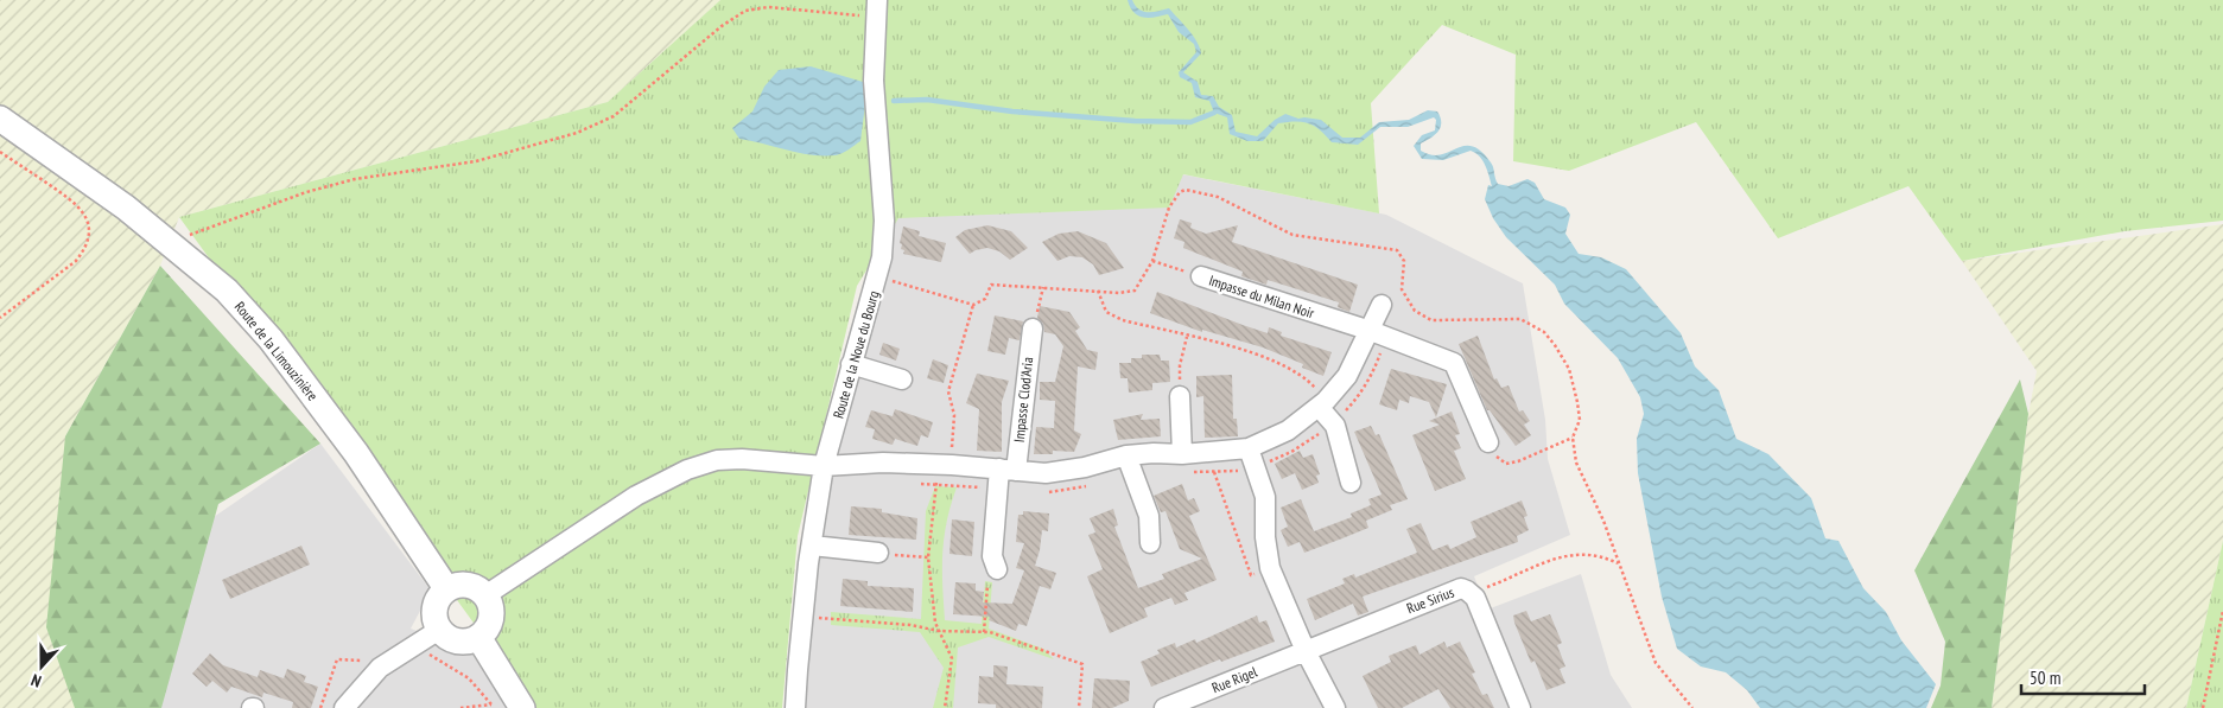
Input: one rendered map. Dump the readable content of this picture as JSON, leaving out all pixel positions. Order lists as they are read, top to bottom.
{
  "streets": {
    "street": [
      "Impasse du Milan Noir",
      "Route de la Limouzinière",
      "Route de la Noue du Bourg",
      "Impasse Clod'Aria",
      "Rue Sirius",
      "Rue Rigel"
    ]
  },
  "crossings": [
    ["Rue Sirius", "Rue Rigel"]
  ],
  "scale_bar": "50 m",
  "north": "bottom"
}
